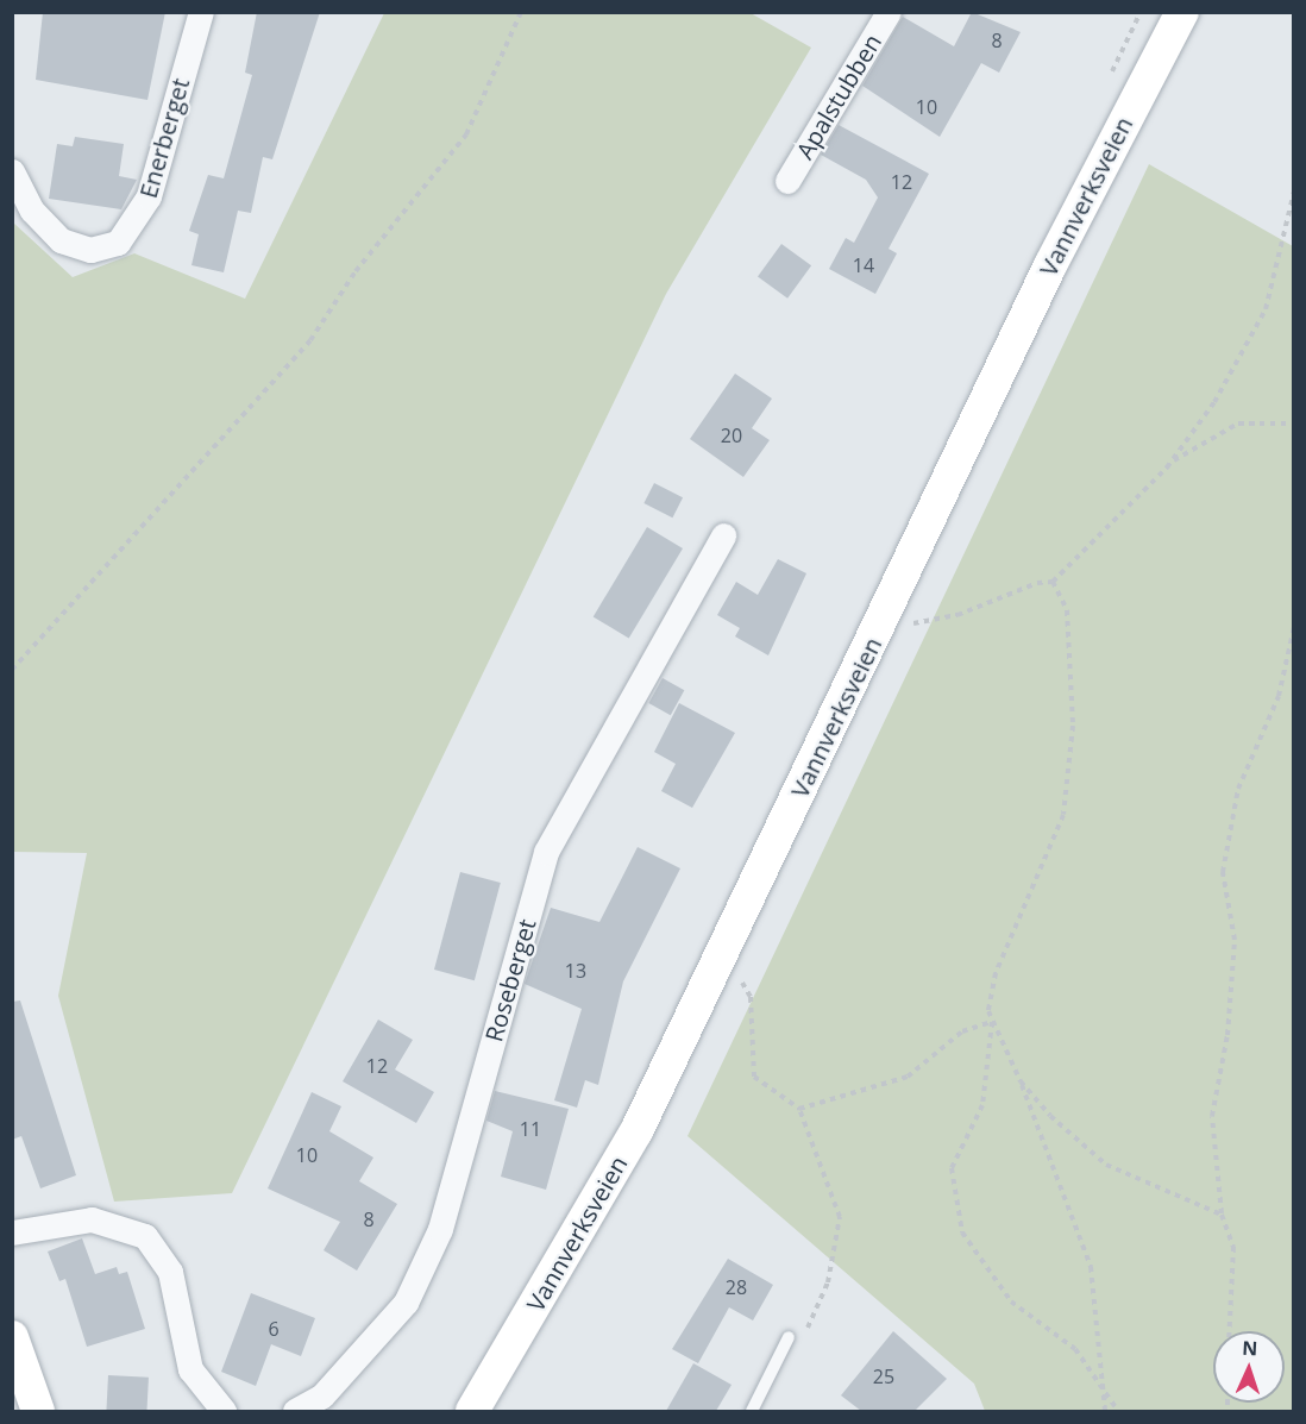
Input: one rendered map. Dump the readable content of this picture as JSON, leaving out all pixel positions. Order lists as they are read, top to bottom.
{
  "streets": {
    "main road": ["Vannverksveien"],
    "street": ["Apalstubben", "Enerberget", "Roseberget"]
  },
  "house_numbers": [
    "8",
    "10",
    "12",
    "14",
    "20",
    "13",
    "12",
    "11",
    "10",
    "8",
    "28",
    "6",
    "25"
  ],
  "north": "top"
}
